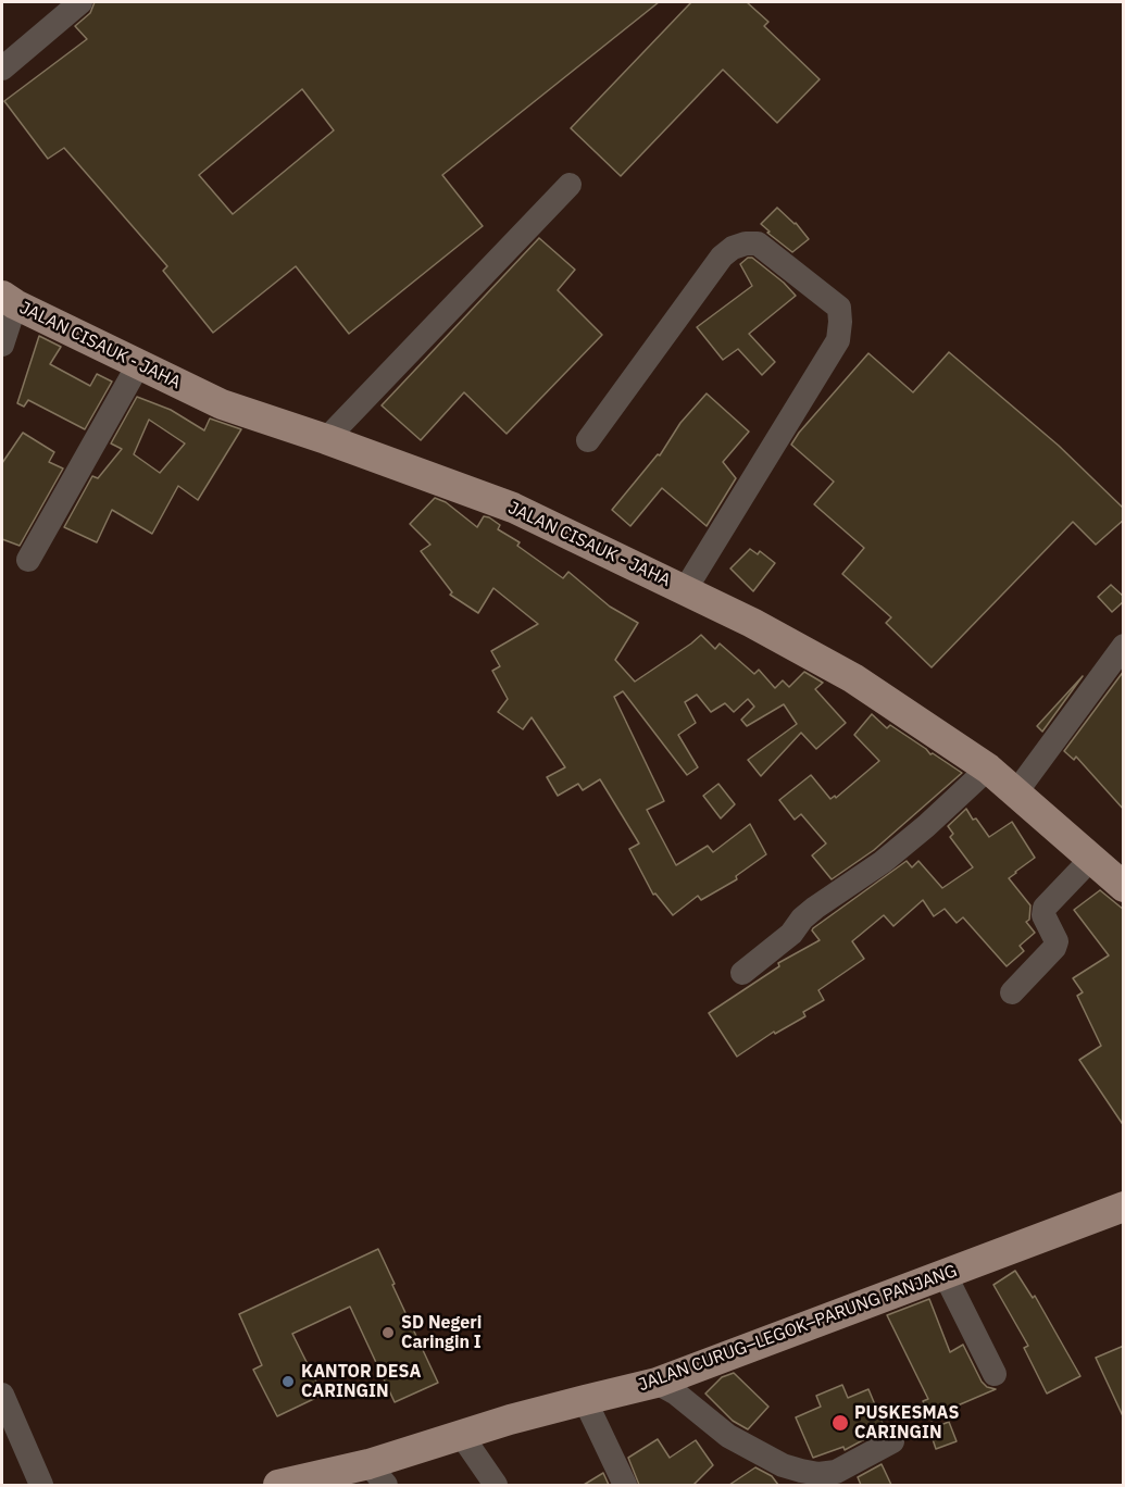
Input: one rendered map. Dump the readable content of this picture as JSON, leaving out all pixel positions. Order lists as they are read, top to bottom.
{
  "streets": {
    "main road": ["JALAN CISAUK - JAHA", "JALAN CURUG–LEGOK–PARUNG PANJANG"]
  },
  "places": ["SD Negeri Caringin I", "KANTOR DESA CARINGIN", "PUSKESMAS CARINGIN"]
}
